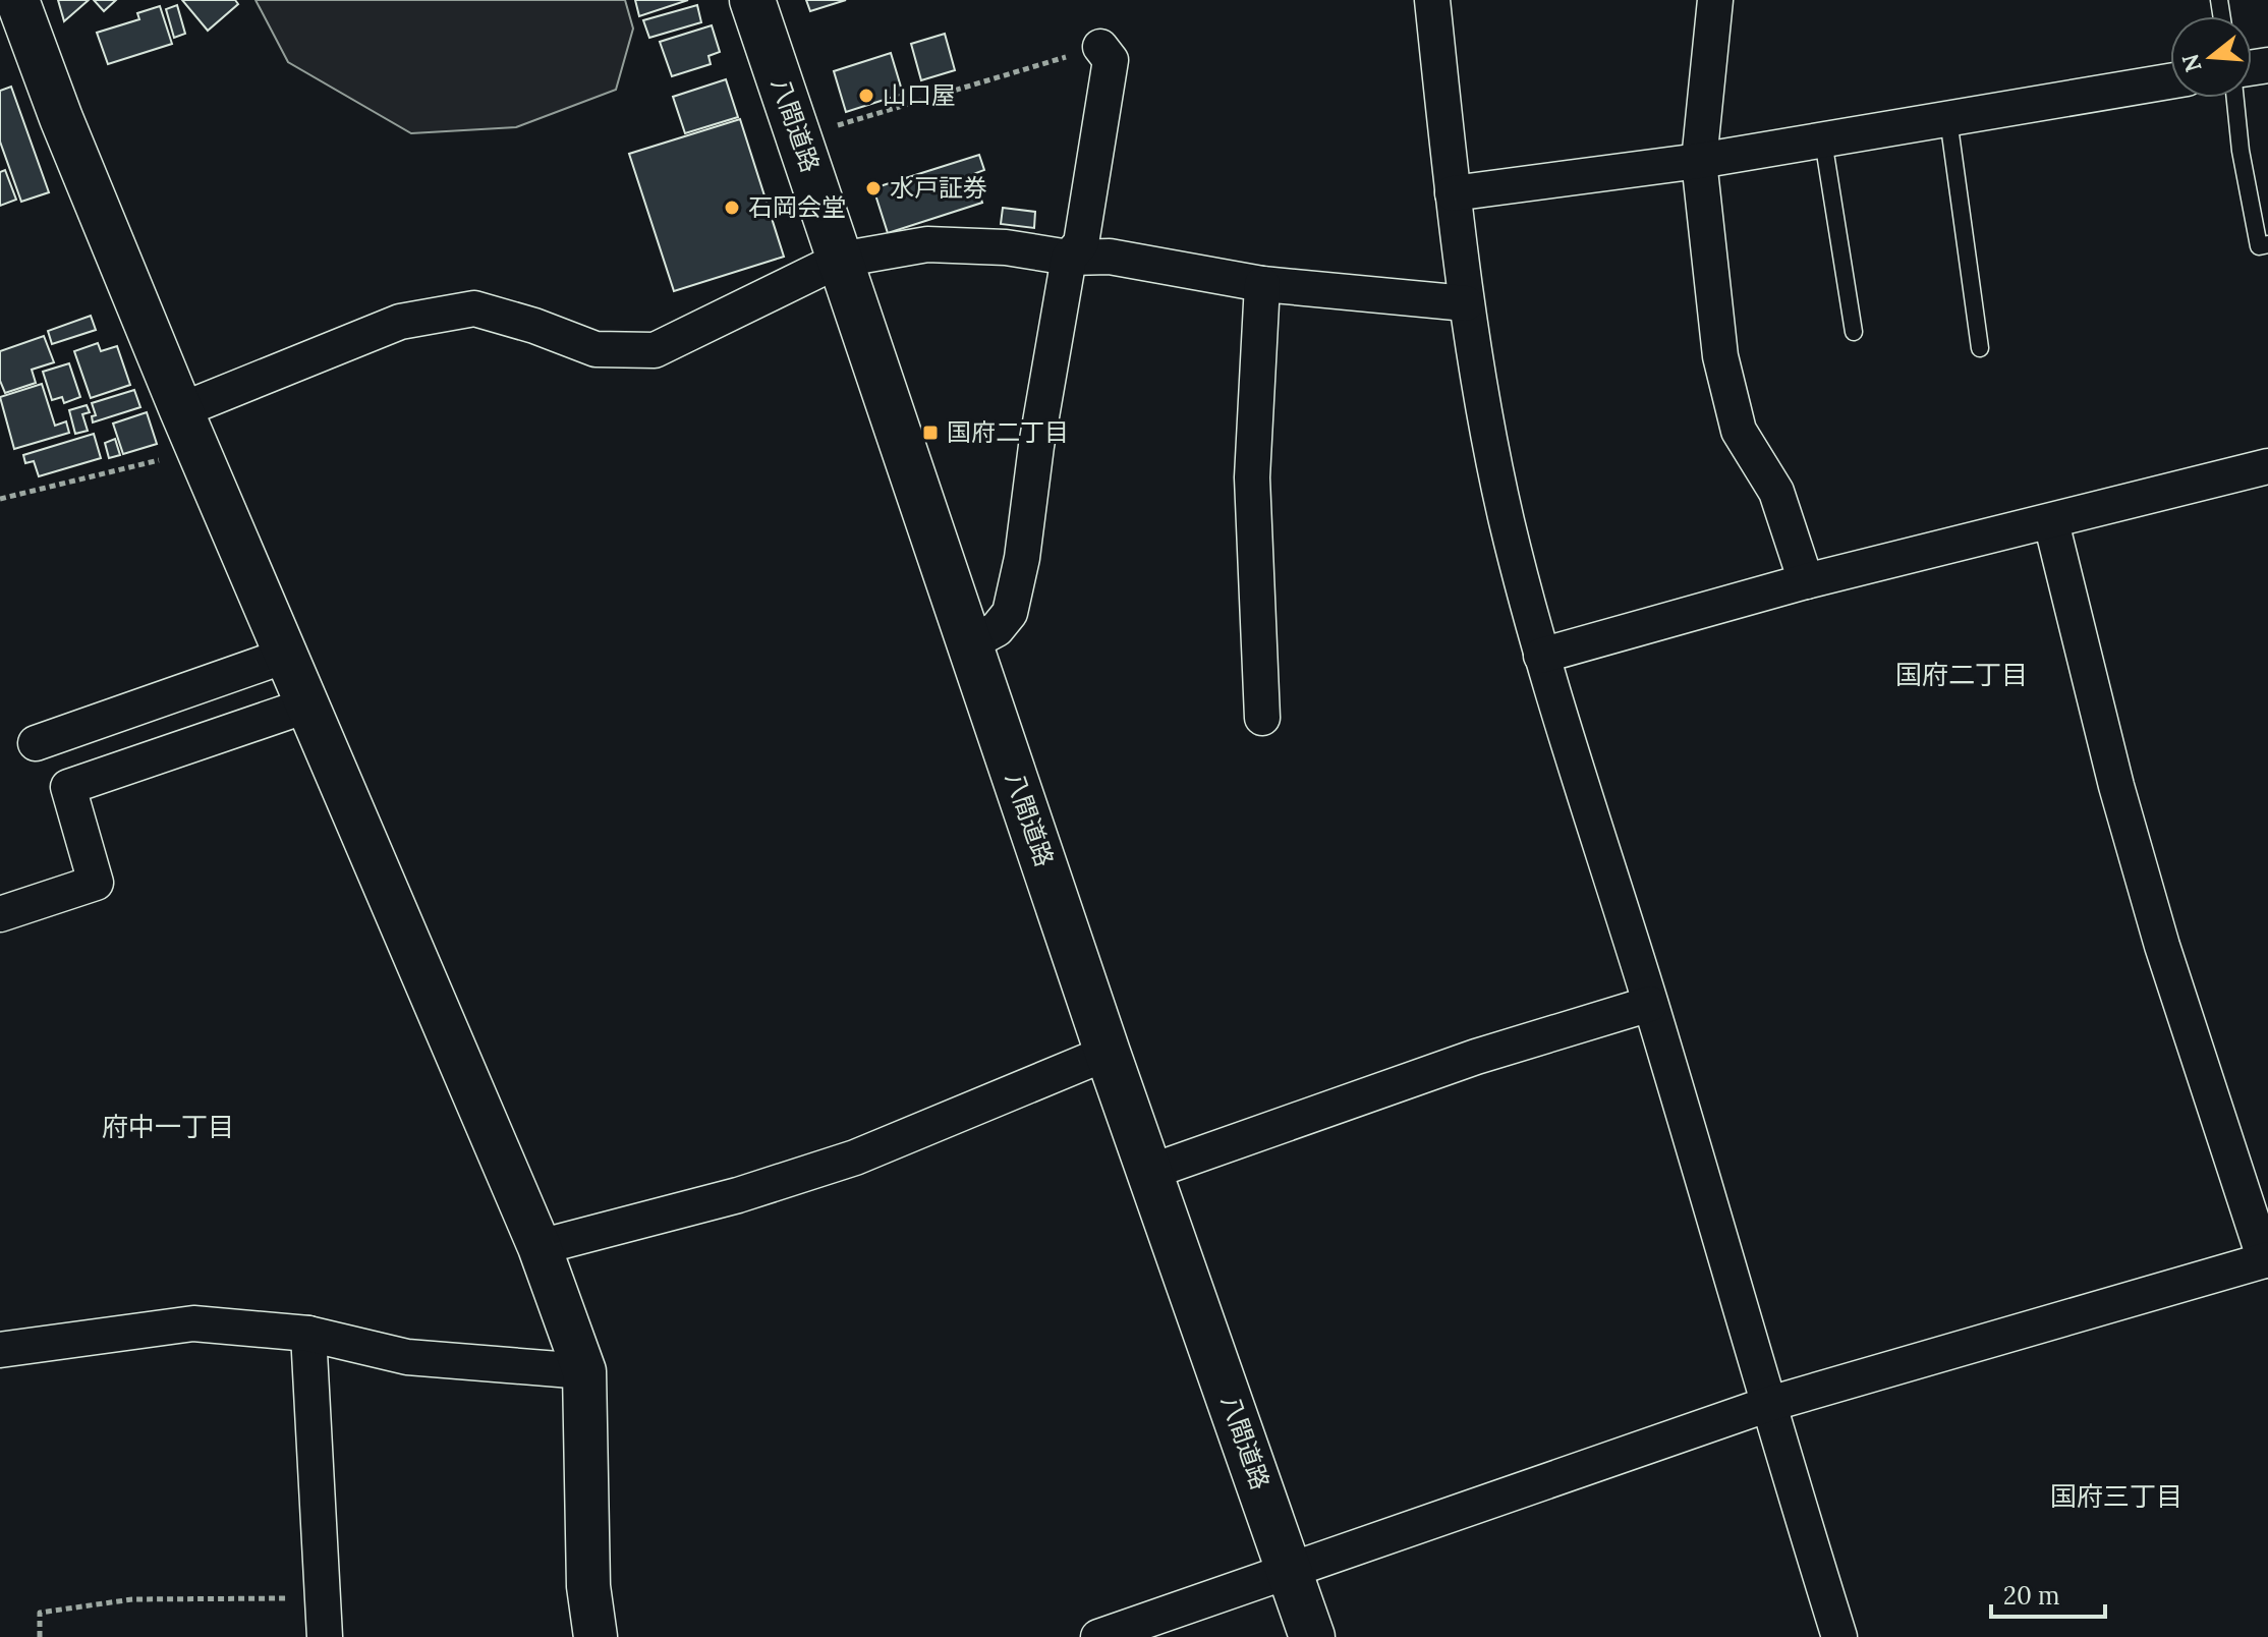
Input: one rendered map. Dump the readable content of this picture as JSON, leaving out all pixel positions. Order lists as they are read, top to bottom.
{
  "streets": {
    "main road": ["八間道路"]
  },
  "districts": ["国府二丁目", "府中一丁目", "国府三丁目"],
  "places": {
    "other": ["山口屋", "水戸証券", "石岡会堂"],
    "transit": ["国府二丁目"]
  },
  "scale_bar": "20 m",
  "north": "left"
}
